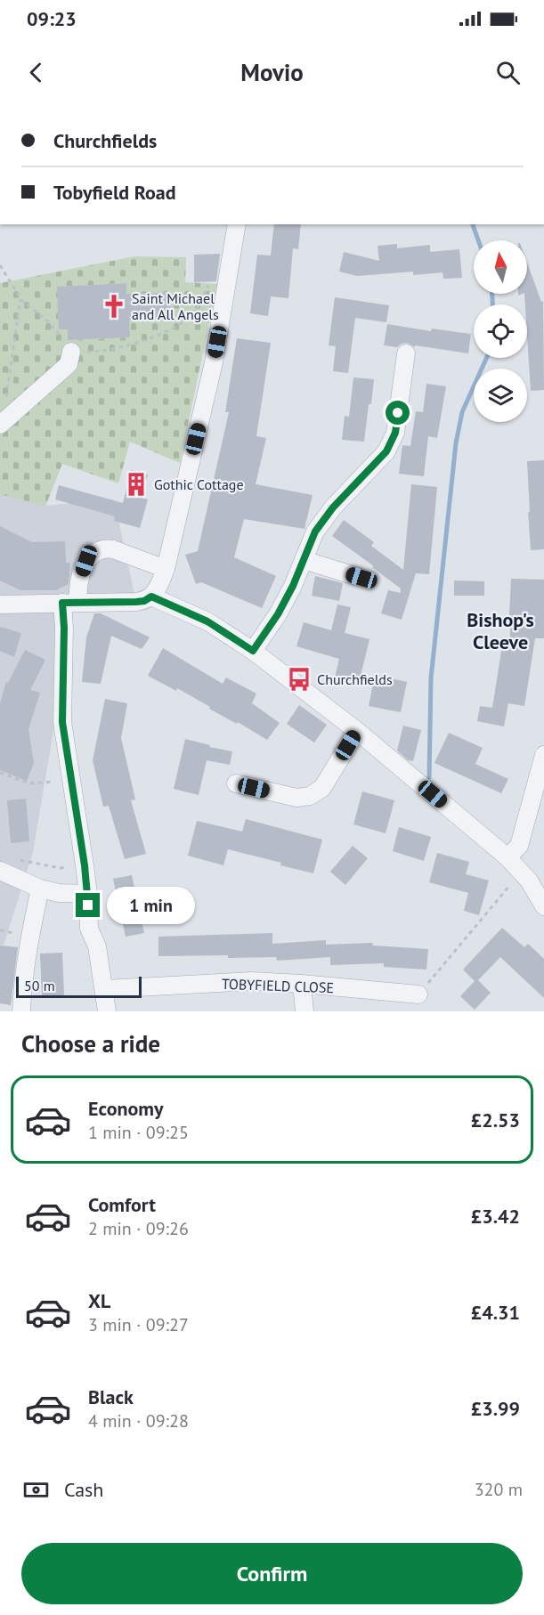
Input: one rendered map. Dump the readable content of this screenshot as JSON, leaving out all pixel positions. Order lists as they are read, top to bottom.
{
  "streets": {
    "street": ["TOBYFIELD CLOSE"]
  },
  "districts": ["Bishop's Cleeve"],
  "places": {
    "church": ["Saint Michael and All Angels"],
    "building": ["Gothic Cottage"],
    "bus stop": ["Churchfields"]
  },
  "scale_bar": "50 m",
  "north": "top",
  "page": {
    "status": "09:23",
    "header": "Movio",
    "banner": ["Churchfields", "Tobyfield Road"],
    "bubble": "1 min",
    "scale": "50 m",
    "heading": "Choose a ride",
    "list": [
      {
        "name": "Economy",
        "note": "1 min · 09:25",
        "value": "£2.53"
      },
      {
        "name": "Comfort",
        "note": "2 min · 09:26",
        "value": "£3.42"
      },
      {
        "name": "XL",
        "note": "3 min · 09:27",
        "value": "£4.31"
      },
      {
        "name": "Black",
        "note": "4 min · 09:28",
        "value": "£3.99"
      }
    ],
    "pay": ["Cash", "320 m"],
    "buttons": "Confirm"
  }
}
